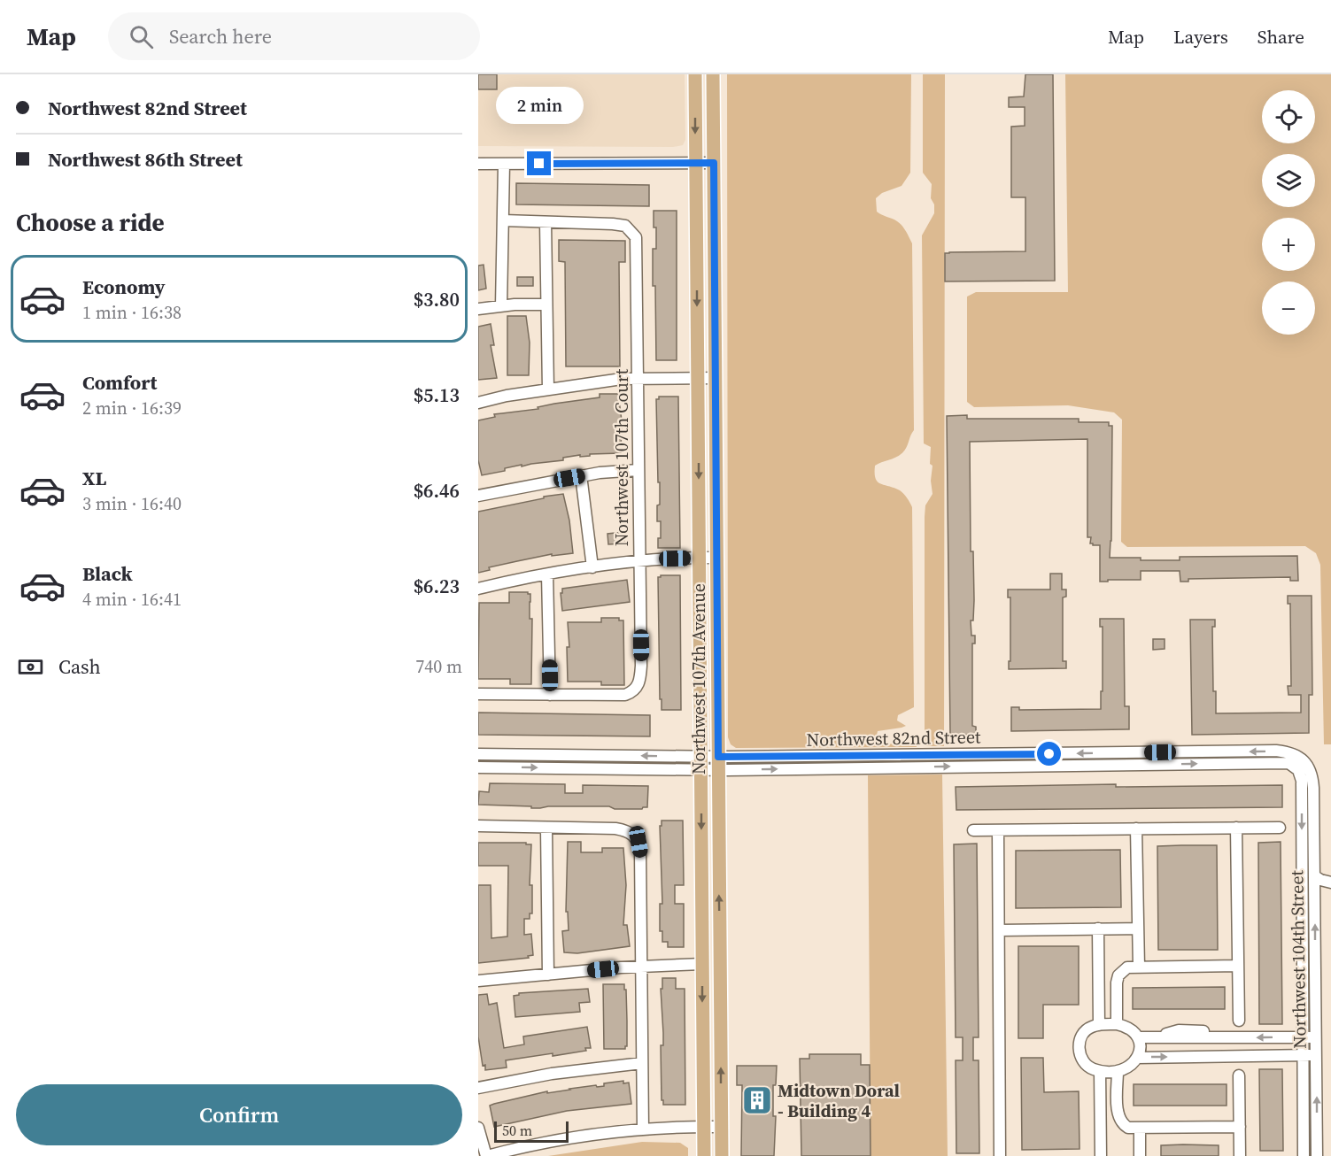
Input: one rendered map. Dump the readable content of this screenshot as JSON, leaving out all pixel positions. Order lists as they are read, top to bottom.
{
  "streets": {
    "main road": ["Northwest 107th Avenue"],
    "street": ["Northwest 107th Court", "Northwest 82nd Street", "Northwest 104th Street"]
  },
  "crossings": [
    ["Northwest 107th Avenue", "Northwest 82nd Street"],
    ["Northwest 82nd Street", "Northwest 104th Street"]
  ],
  "places": {
    "building": ["Midtown Doral - Building 4"]
  },
  "scale_bar": "50 m",
  "page": {
    "header": "Map",
    "search": "Search here",
    "nav": ["Map", "Layers", "Share"],
    "banner": ["Northwest 82nd Street", "Northwest 86th Street"],
    "bubble": "2 min",
    "map_buttons": ["+", "−"],
    "heading": "Choose a ride",
    "list": [
      {
        "name": "Economy",
        "note": "1 min · 16:38",
        "value": "$3.80"
      },
      {
        "name": "Comfort",
        "note": "2 min · 16:39",
        "value": "$5.13"
      },
      {
        "name": "XL",
        "note": "3 min · 16:40",
        "value": "$6.46"
      },
      {
        "name": "Black",
        "note": "4 min · 16:41",
        "value": "$6.23"
      }
    ],
    "pay": ["Cash", "740 m"],
    "buttons": "Confirm",
    "scale": "50 m"
  }
}
